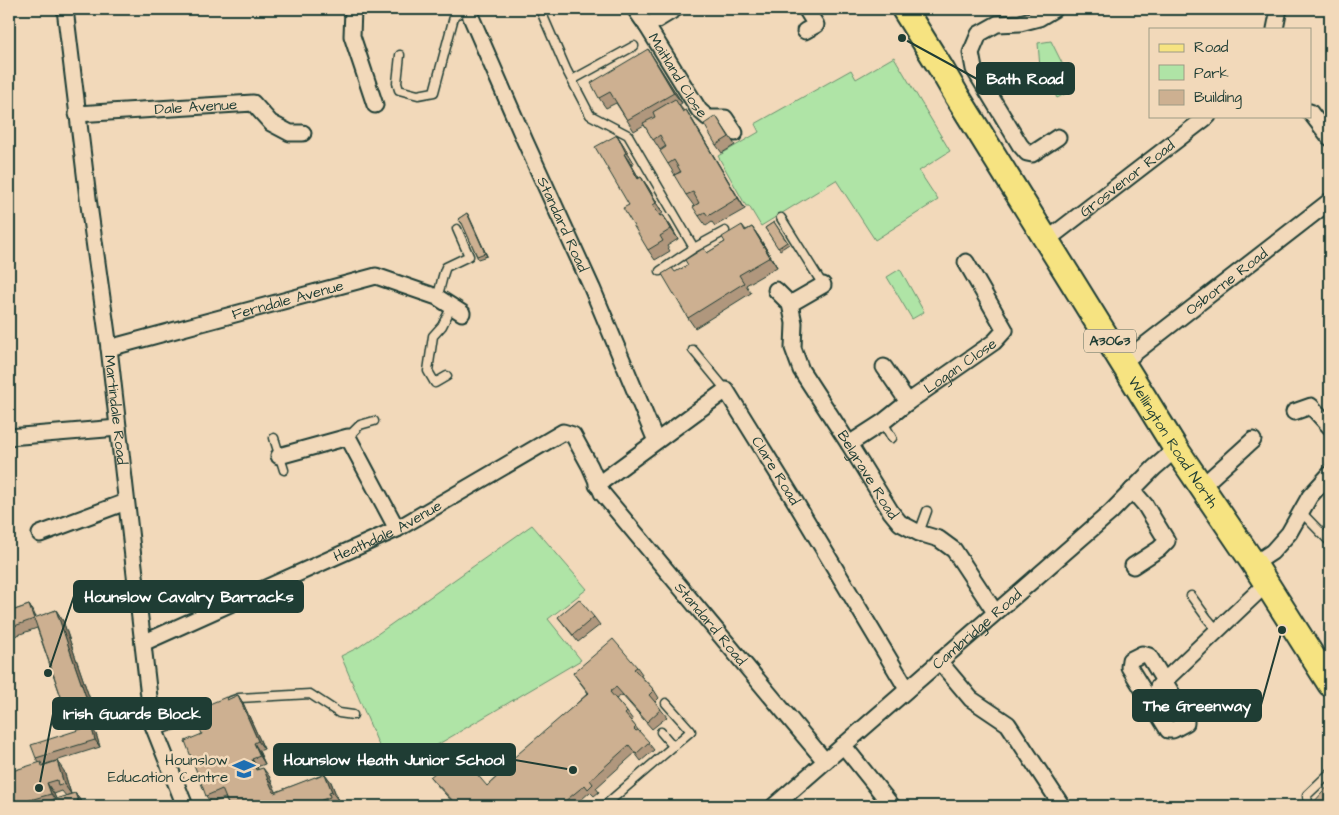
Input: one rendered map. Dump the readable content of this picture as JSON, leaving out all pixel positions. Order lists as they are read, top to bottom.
{
  "streets": {
    "main road": ["A3063", "Wellington Road North"],
    "street": [
      "Maitland Close",
      "Dale Avenue",
      "Grosvenor Road",
      "Standard Road",
      "Osborne Road",
      "Ferndale Avenue",
      "Logan Close",
      "Martindale Road",
      "Clare Road",
      "Belgrave Road",
      "Heathdale Avenue",
      "Cambridge Road"
    ]
  },
  "crossings": [
    ["Dale Avenue", "Martindale Road"],
    ["Grosvenor Road", "Wellington Road North"],
    ["Standard Road", "Heathdale Avenue"],
    ["Standard Road", "Cambridge Road"],
    ["Osborne Road", "Wellington Road North"],
    ["Ferndale Avenue", "Martindale Road"],
    ["Logan Close", "Belgrave Road"],
    ["Martindale Road", "Heathdale Avenue"],
    ["Wellington Road North", "Cambridge Road"],
    ["Clare Road", "Cambridge Road"],
    ["Belgrave Road", "Cambridge Road"]
  ],
  "places": {
    "other": [
      "Bath Road",
      "The Greenway",
      "Hounslow Cavalry Barracks",
      "Hounslow Heath Junior School",
      "Irish Guards Block"
    ],
    "school or university": ["Hounslow Education Centre"]
  },
  "legend": ["Road", "Park", "Building"]
}
